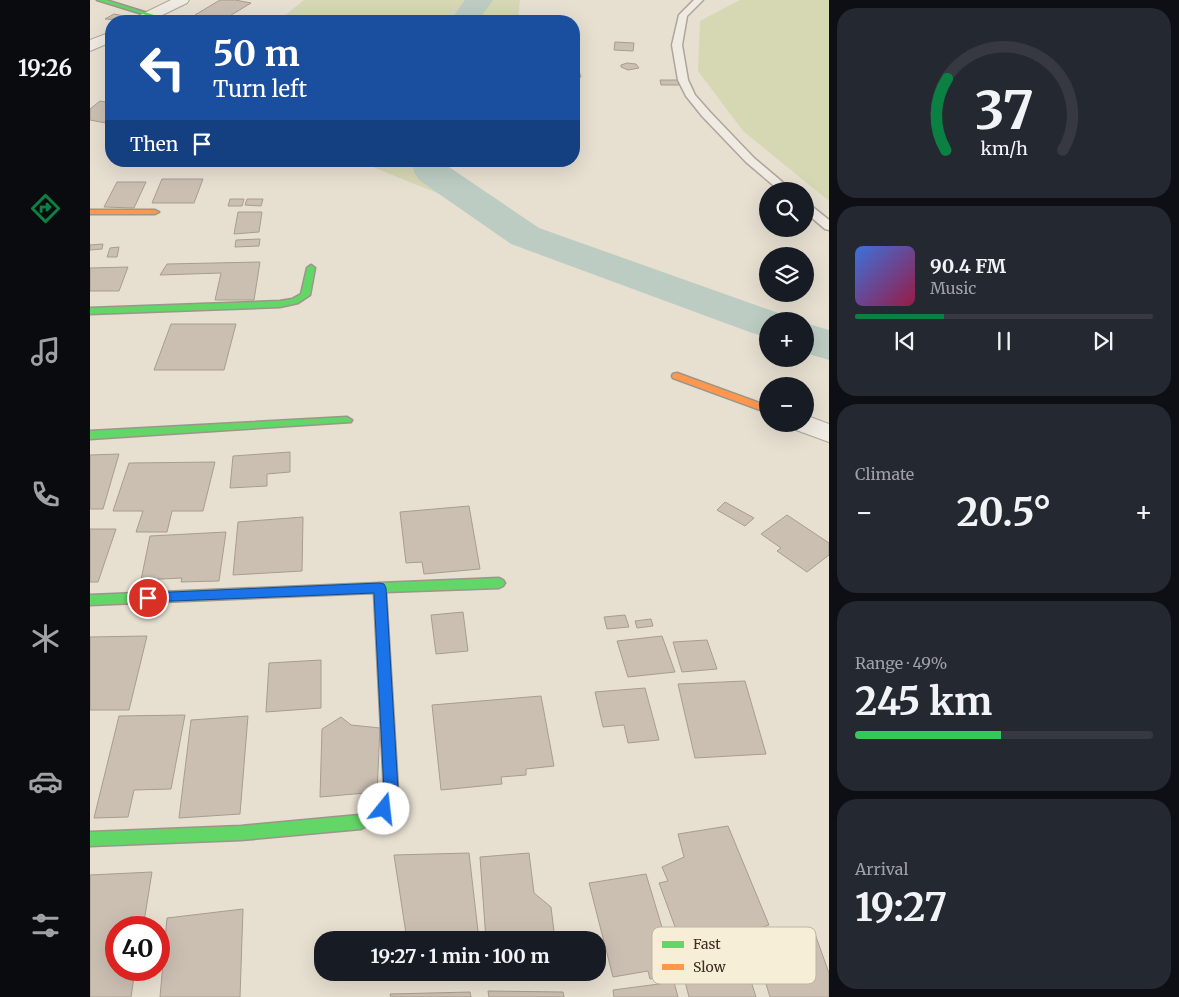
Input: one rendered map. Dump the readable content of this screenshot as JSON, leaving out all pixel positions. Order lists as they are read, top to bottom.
{
  "legend": ["Fast", "Slow"],
  "page": {
    "tabs": "19:26",
    "turn": ["50 m", "Turn left"],
    "then": "Then",
    "map_buttons": ["+", "−"],
    "song": ["90.4 FM", "Music"],
    "tile": [
      "Climate",
      ["Range · 49%", "245 km"],
      ["Arrival", "19:27"]
    ],
    "heat": ["−", "20.5°", "+"],
    "limit": "40",
    "trip": "19:27 · 1 min · 100 m",
    "gauge": ["37", "km/h"]
  }
}
